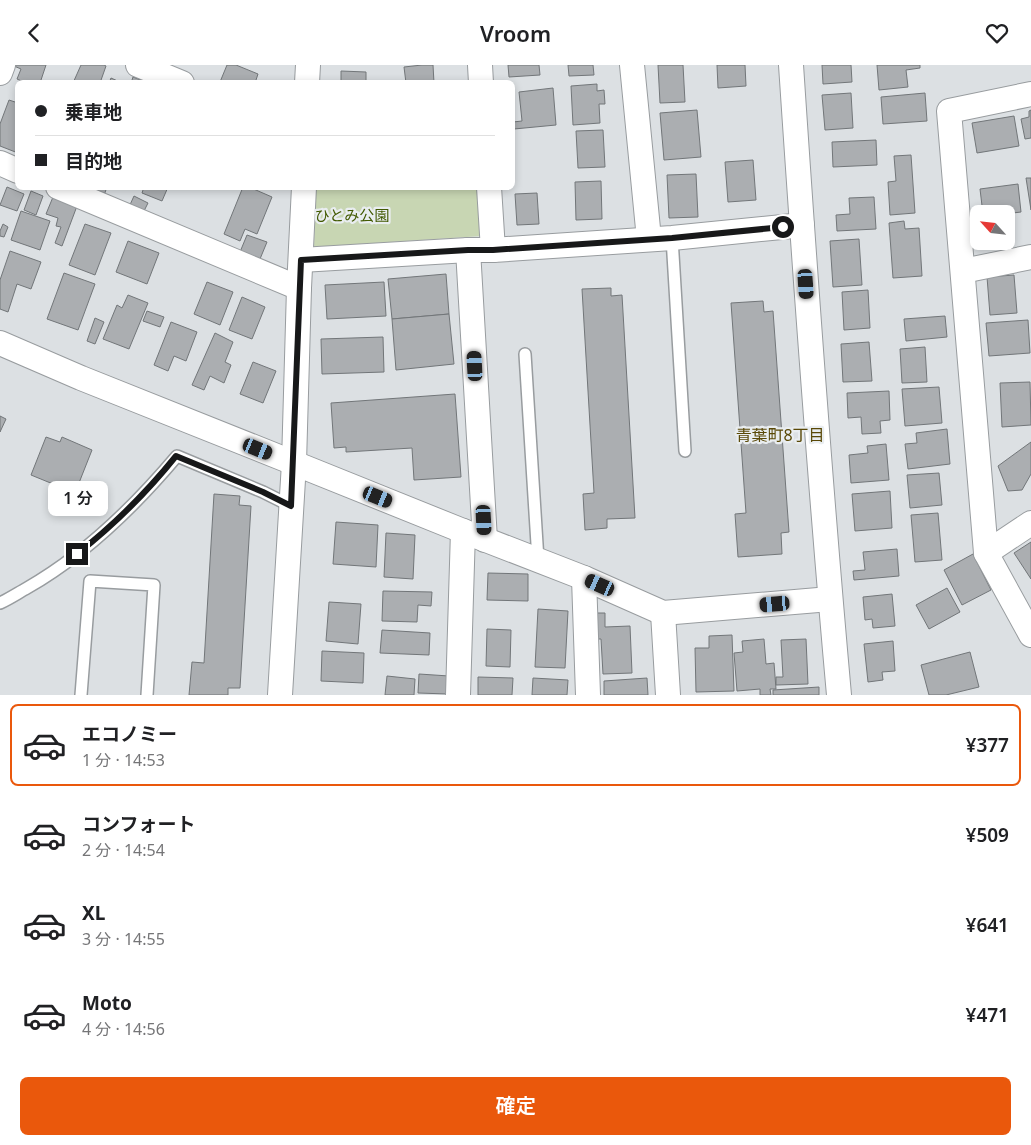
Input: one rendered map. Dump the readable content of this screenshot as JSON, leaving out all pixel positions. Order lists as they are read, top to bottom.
{
  "districts": ["青葉町8丁目"],
  "parks": ["ひとみ公園"],
  "north": "top left",
  "page": {
    "header": "Vroom",
    "banner": ["乗車地", "目的地"],
    "bubble": "1 分",
    "list": [
      {
        "name": "エコノミー",
        "note": "1 分 · 14:53",
        "value": "¥377"
      },
      {
        "name": "コンフォート",
        "note": "2 分 · 14:54",
        "value": "¥509"
      },
      {
        "name": "XL",
        "note": "3 分 · 14:55",
        "value": "¥641"
      },
      {
        "name": "Moto",
        "note": "4 分 · 14:56",
        "value": "¥471"
      }
    ],
    "buttons": "確定"
  }
}
